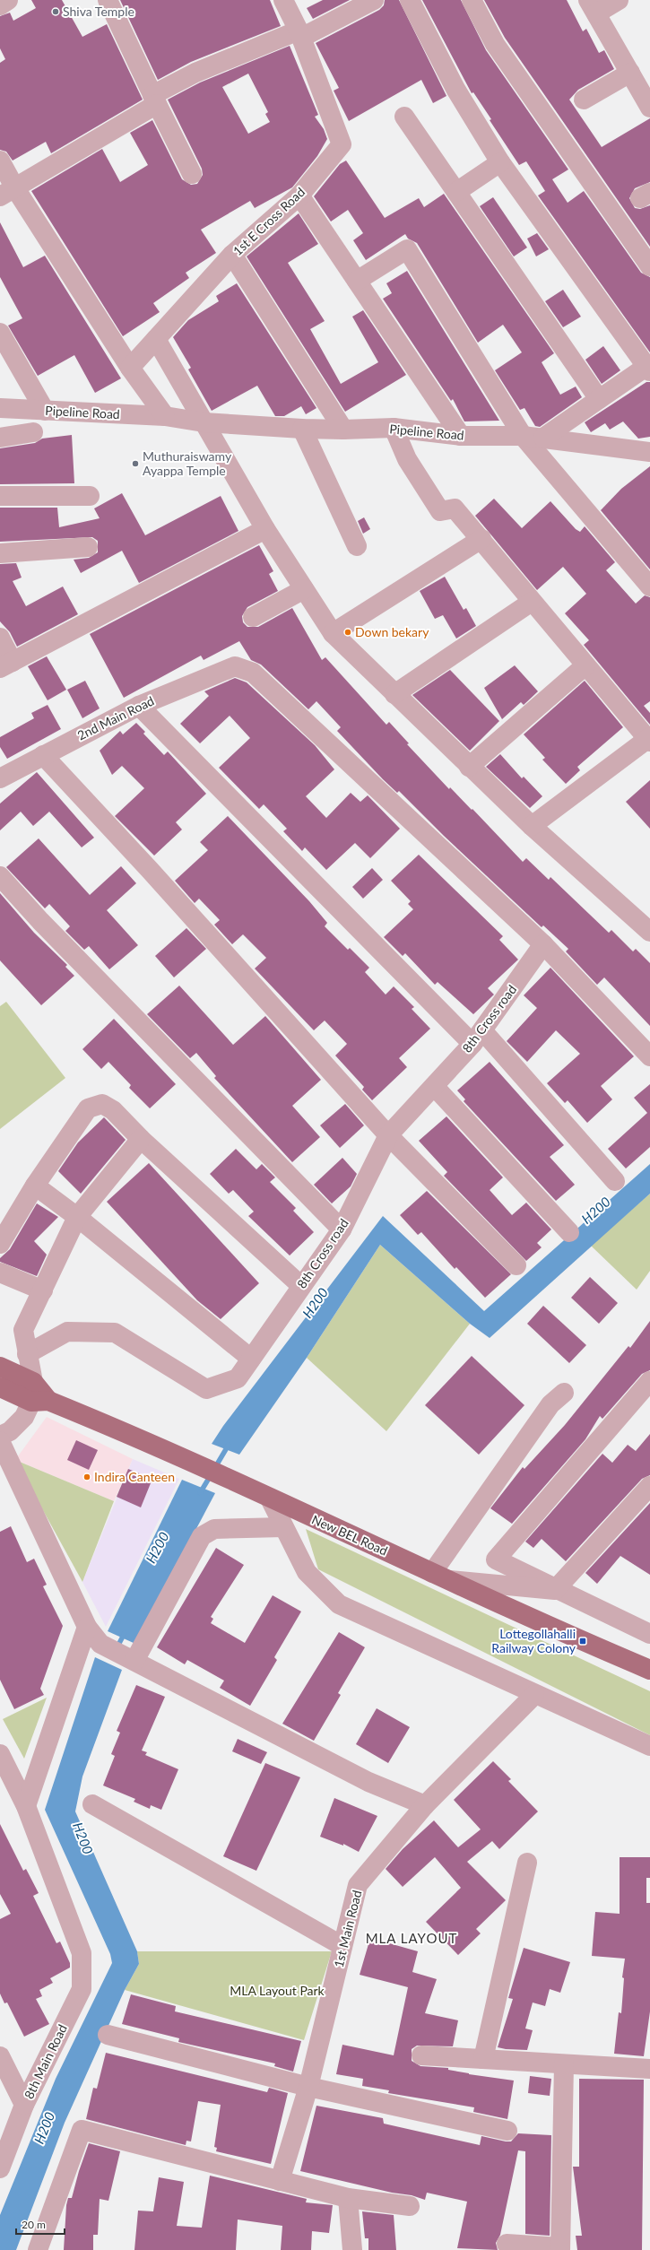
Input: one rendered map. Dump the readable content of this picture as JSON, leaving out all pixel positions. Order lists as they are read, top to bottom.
{
  "streets": {
    "main road": ["New BEL Road"],
    "street": [
      "1st E Cross Road",
      "Pipeline Road",
      "2nd Main Road",
      "8th Cross road",
      "1st Main Road",
      "8th Main Road"
    ]
  },
  "crossings": [
    ["2nd Main Road", "8th Cross road"]
  ],
  "districts": ["MLA LAYOUT"],
  "water": ["H200"],
  "parks": ["MLA Layout Park"],
  "places": {
    "other": [
      "Shiva Temple",
      "Muthuraiswamy Ayappa Temple",
      "Down bekary",
      "Indira Canteen"
    ],
    "transit": ["Lottegollahalli Railway Colony"]
  },
  "scale_bar": "20 m"
}
